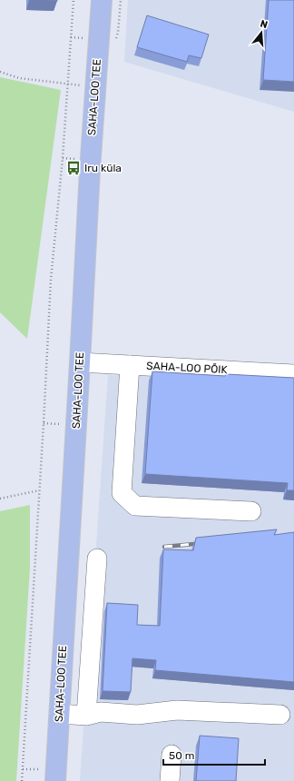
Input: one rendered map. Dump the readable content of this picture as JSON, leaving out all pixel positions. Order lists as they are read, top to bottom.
{
  "streets": {
    "main road": ["SAHA-LOO TEE"],
    "lane": ["SAHA-LOO PÕIK"]
  },
  "crossings": [
    ["SAHA-LOO TEE", "SAHA-LOO PÕIK"]
  ],
  "places": {
    "bus stop": ["Iru küla"]
  },
  "scale_bar": "50 m",
  "north": "top"
}
